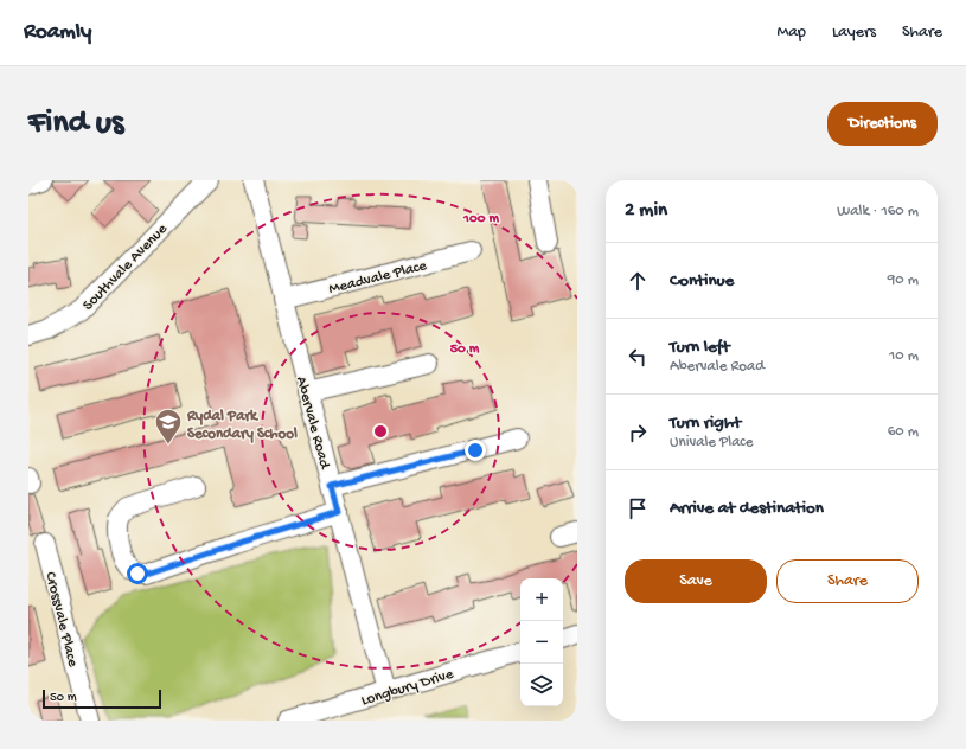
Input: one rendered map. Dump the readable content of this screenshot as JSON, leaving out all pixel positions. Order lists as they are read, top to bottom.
{
  "streets": {
    "street": [
      "Southvale Avenue",
      "Meadvale Place",
      "Abervale Road",
      "Crossvale Place",
      "Longbury Drive"
    ]
  },
  "crossings": [
    ["Meadvale Place", "Abervale Road"],
    ["Abervale Road", "Longbury Drive"]
  ],
  "places": {
    "school or university": ["Rydal Park Secondary School"]
  },
  "scale_bar": "50 m",
  "page": {
    "header": "Roamly",
    "nav": ["Map", "Layers", "Share"],
    "buttons": [
      "Directions",
      ["Save", "Share"]
    ],
    "title": "Find us",
    "heading": ["2 min", "Walk · 160 m"],
    "list": [
      ["Continue", "90 m"],
      ["Turn left", "Abervale Road", "10 m"],
      ["Turn right", "Univale Place", "60 m"],
      "Arrive at destination"
    ],
    "map_buttons": ["+", "−"],
    "scale": "50 m"
  },
  "rings": ["100 m", "50 m"]
}
